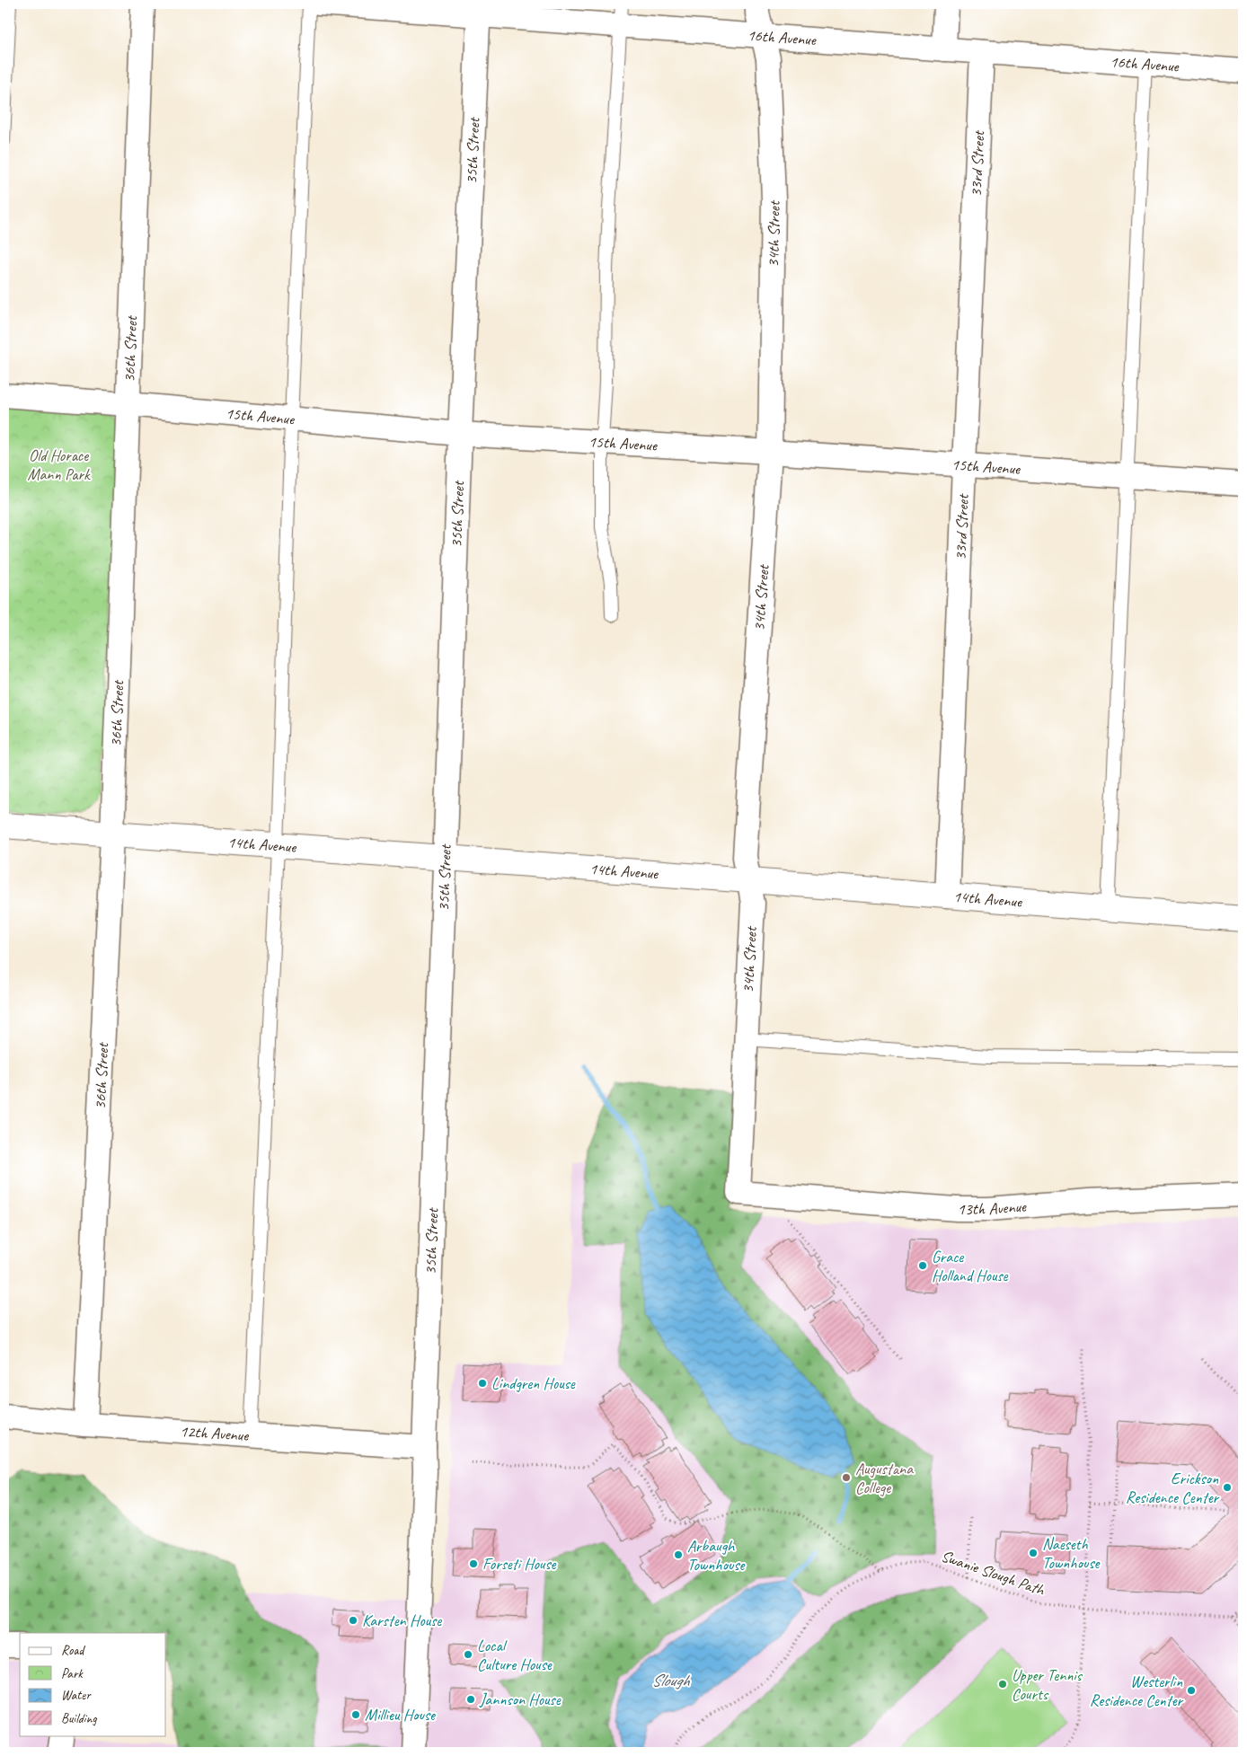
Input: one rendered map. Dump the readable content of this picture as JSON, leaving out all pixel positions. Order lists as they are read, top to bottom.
{
  "streets": {
    "street": [
      "16th Avenue",
      "35th Street",
      "33rd Street",
      "34th Street",
      "36th Street",
      "15th Avenue",
      "14th Avenue",
      "13th Avenue",
      "12th Avenue"
    ],
    "path": ["Swanie Slough Path"]
  },
  "crossings": [
    ["16th Avenue", "35th Street"],
    ["16th Avenue", "33rd Street"],
    ["16th Avenue", "34th Street"],
    ["35th Street", "15th Avenue"],
    ["35th Street", "14th Avenue"],
    ["35th Street", "12th Avenue"],
    ["33rd Street", "15th Avenue"],
    ["33rd Street", "14th Avenue"],
    ["34th Street", "15th Avenue"],
    ["34th Street", "14th Avenue"],
    ["34th Street", "13th Avenue"],
    ["36th Street", "15th Avenue"],
    ["36th Street", "14th Avenue"],
    ["36th Street", "12th Avenue"]
  ],
  "water": ["Slough"],
  "parks": ["Old Horace Mann Park"],
  "places": [
    "Grace Holland House",
    "Lindgren House",
    "Augustana College",
    "Erickson Residence Center",
    "Naeseth Townhouse",
    "Arbaugh Townhouse",
    "Forseti House",
    "Karsten House",
    "Local Culture House",
    "Upper Tennis Courts",
    "Westerlin Residence Center",
    "Jannson House",
    "Millieu House"
  ],
  "legend": [
    "Road",
    "Park",
    "Water",
    "Building"
  ]
}
